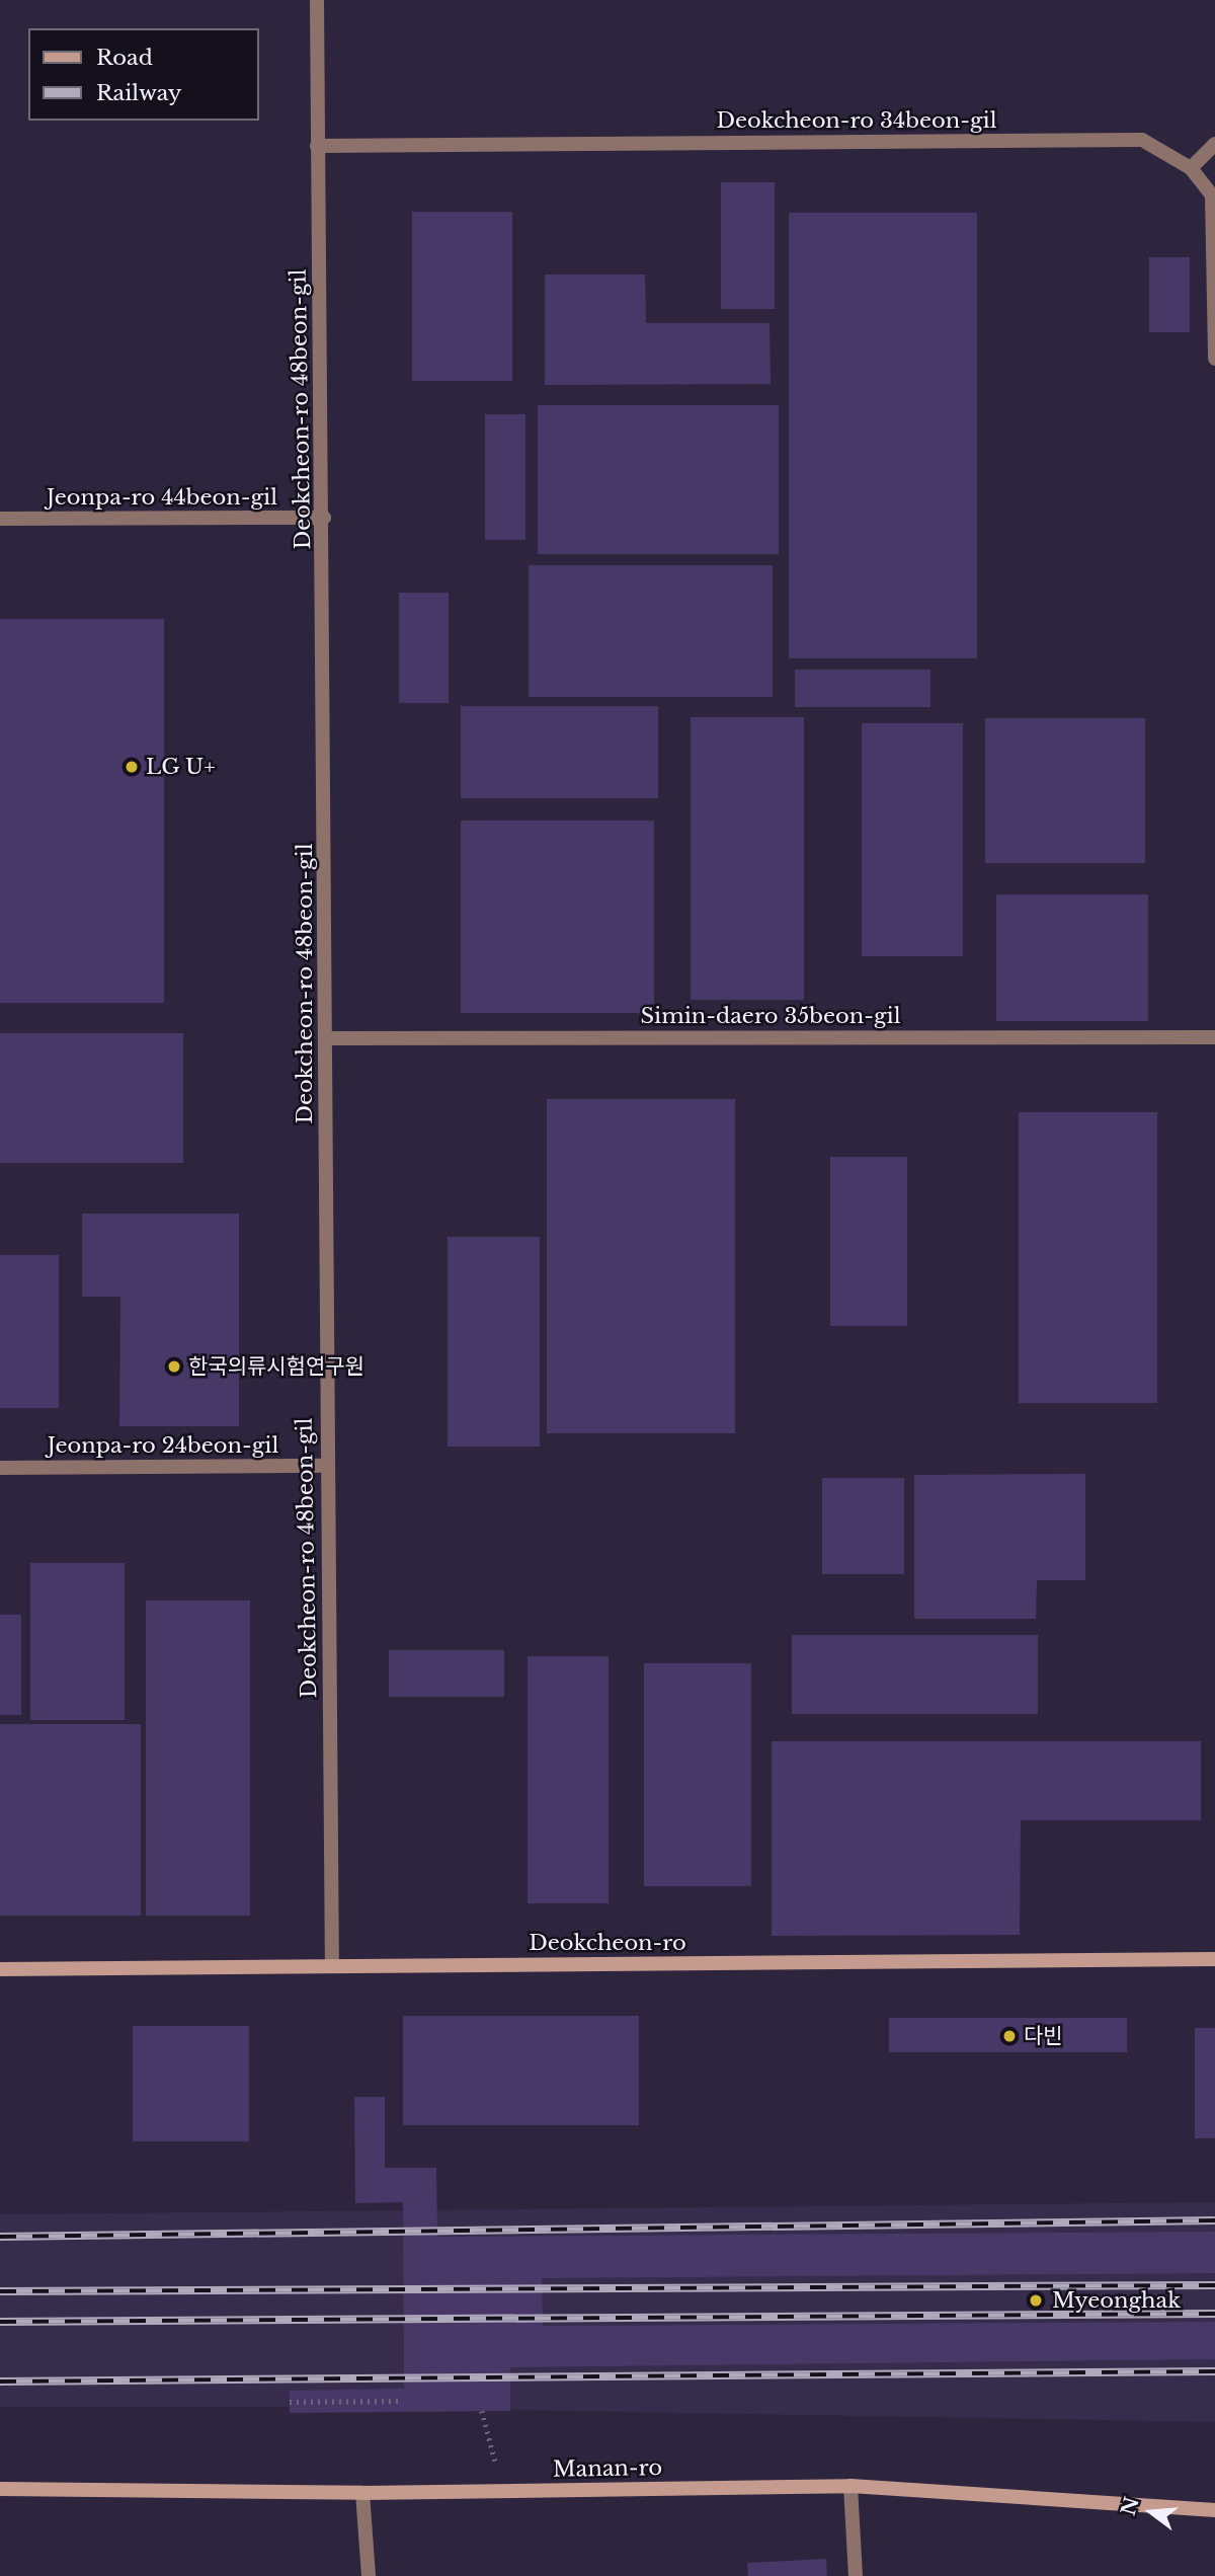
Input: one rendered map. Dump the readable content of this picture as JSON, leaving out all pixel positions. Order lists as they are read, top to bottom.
{
  "streets": {
    "street": [
      "Deokcheon-ro 34beon-gil",
      "Deokcheon-ro 48beon-gil",
      "Jeonpa-ro 44beon-gil",
      "Simin-daero 35beon-gil",
      "Jeonpa-ro 24beon-gil",
      "Deokcheon-ro",
      "Manan-ro"
    ]
  },
  "crossings": [
    ["Deokcheon-ro 34beon-gil", "Deokcheon-ro 48beon-gil"],
    ["Deokcheon-ro 48beon-gil", "Jeonpa-ro 44beon-gil"],
    ["Deokcheon-ro 48beon-gil", "Simin-daero 35beon-gil"],
    ["Deokcheon-ro 48beon-gil", "Jeonpa-ro 24beon-gil"],
    ["Deokcheon-ro 48beon-gil", "Deokcheon-ro"]
  ],
  "places": [
    "LG U+",
    "한국의류시험연구원",
    "다빈",
    "Myeonghak"
  ],
  "legend": ["Road", "Railway"],
  "north": "left"
}
